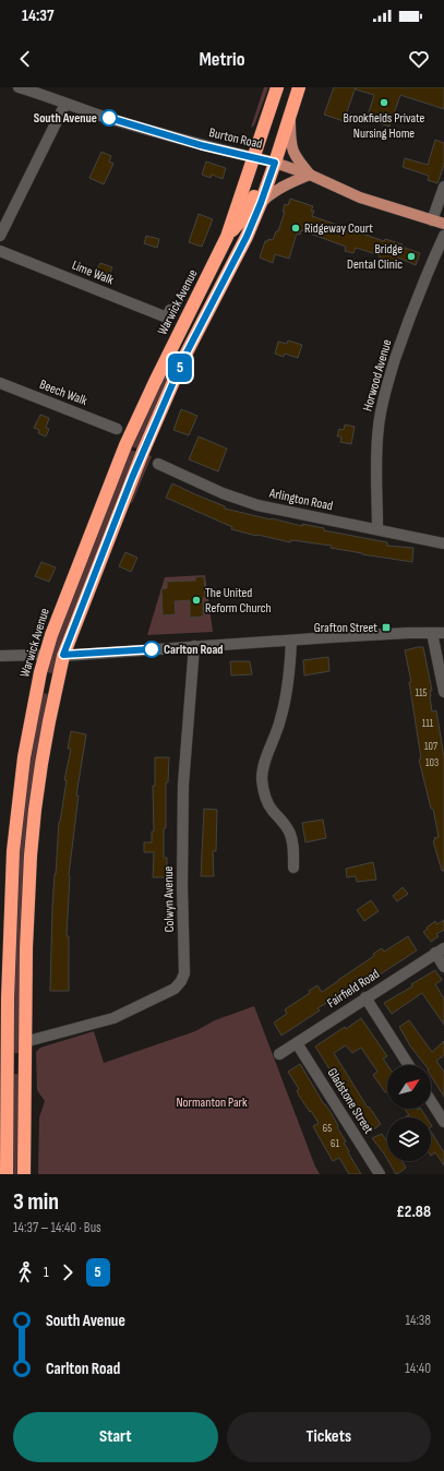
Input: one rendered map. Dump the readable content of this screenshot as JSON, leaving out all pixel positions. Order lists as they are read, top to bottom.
{
  "streets": {
    "highway": ["Warwick Avenue"],
    "main road": ["Burton Road"],
    "street": [
      "Lime Walk",
      "Horwood Avenue",
      "Beech Walk",
      "Arlington Road",
      "Colwyn Avenue",
      "Fairfield Road",
      "Gladstone Street"
    ]
  },
  "crossings": [
    ["Burton Road", "Warwick Avenue"],
    ["Horwood Avenue", "Arlington Road"],
    ["Fairfield Road", "Gladstone Street"]
  ],
  "parks": ["Normanton Park"],
  "places": {
    "other": [
      "Brookfields Private Nursing Home",
      "South Avenue",
      "Ridgeway Court",
      "Bridge Dental Clinic",
      "The United Reform Church",
      "Carlton Road"
    ],
    "transit": ["Grafton Street"]
  },
  "lines": ["bus line 5"],
  "house_numbers": [
    "115",
    "111",
    "107",
    "103",
    "65",
    "61"
  ],
  "north": "top right",
  "page": {
    "status": "14:37",
    "header": "Metrio",
    "on_map": "5",
    "heading": ["3 min", "14:37 – 14:40 · Bus", "£2.88"],
    "legs": ["1", "5"],
    "list": [
      {
        "name": "South Avenue",
        "value": "14:38"
      },
      {
        "name": "Carlton Road",
        "value": "14:40"
      }
    ],
    "buttons": ["Start", "Tickets"]
  }
}
